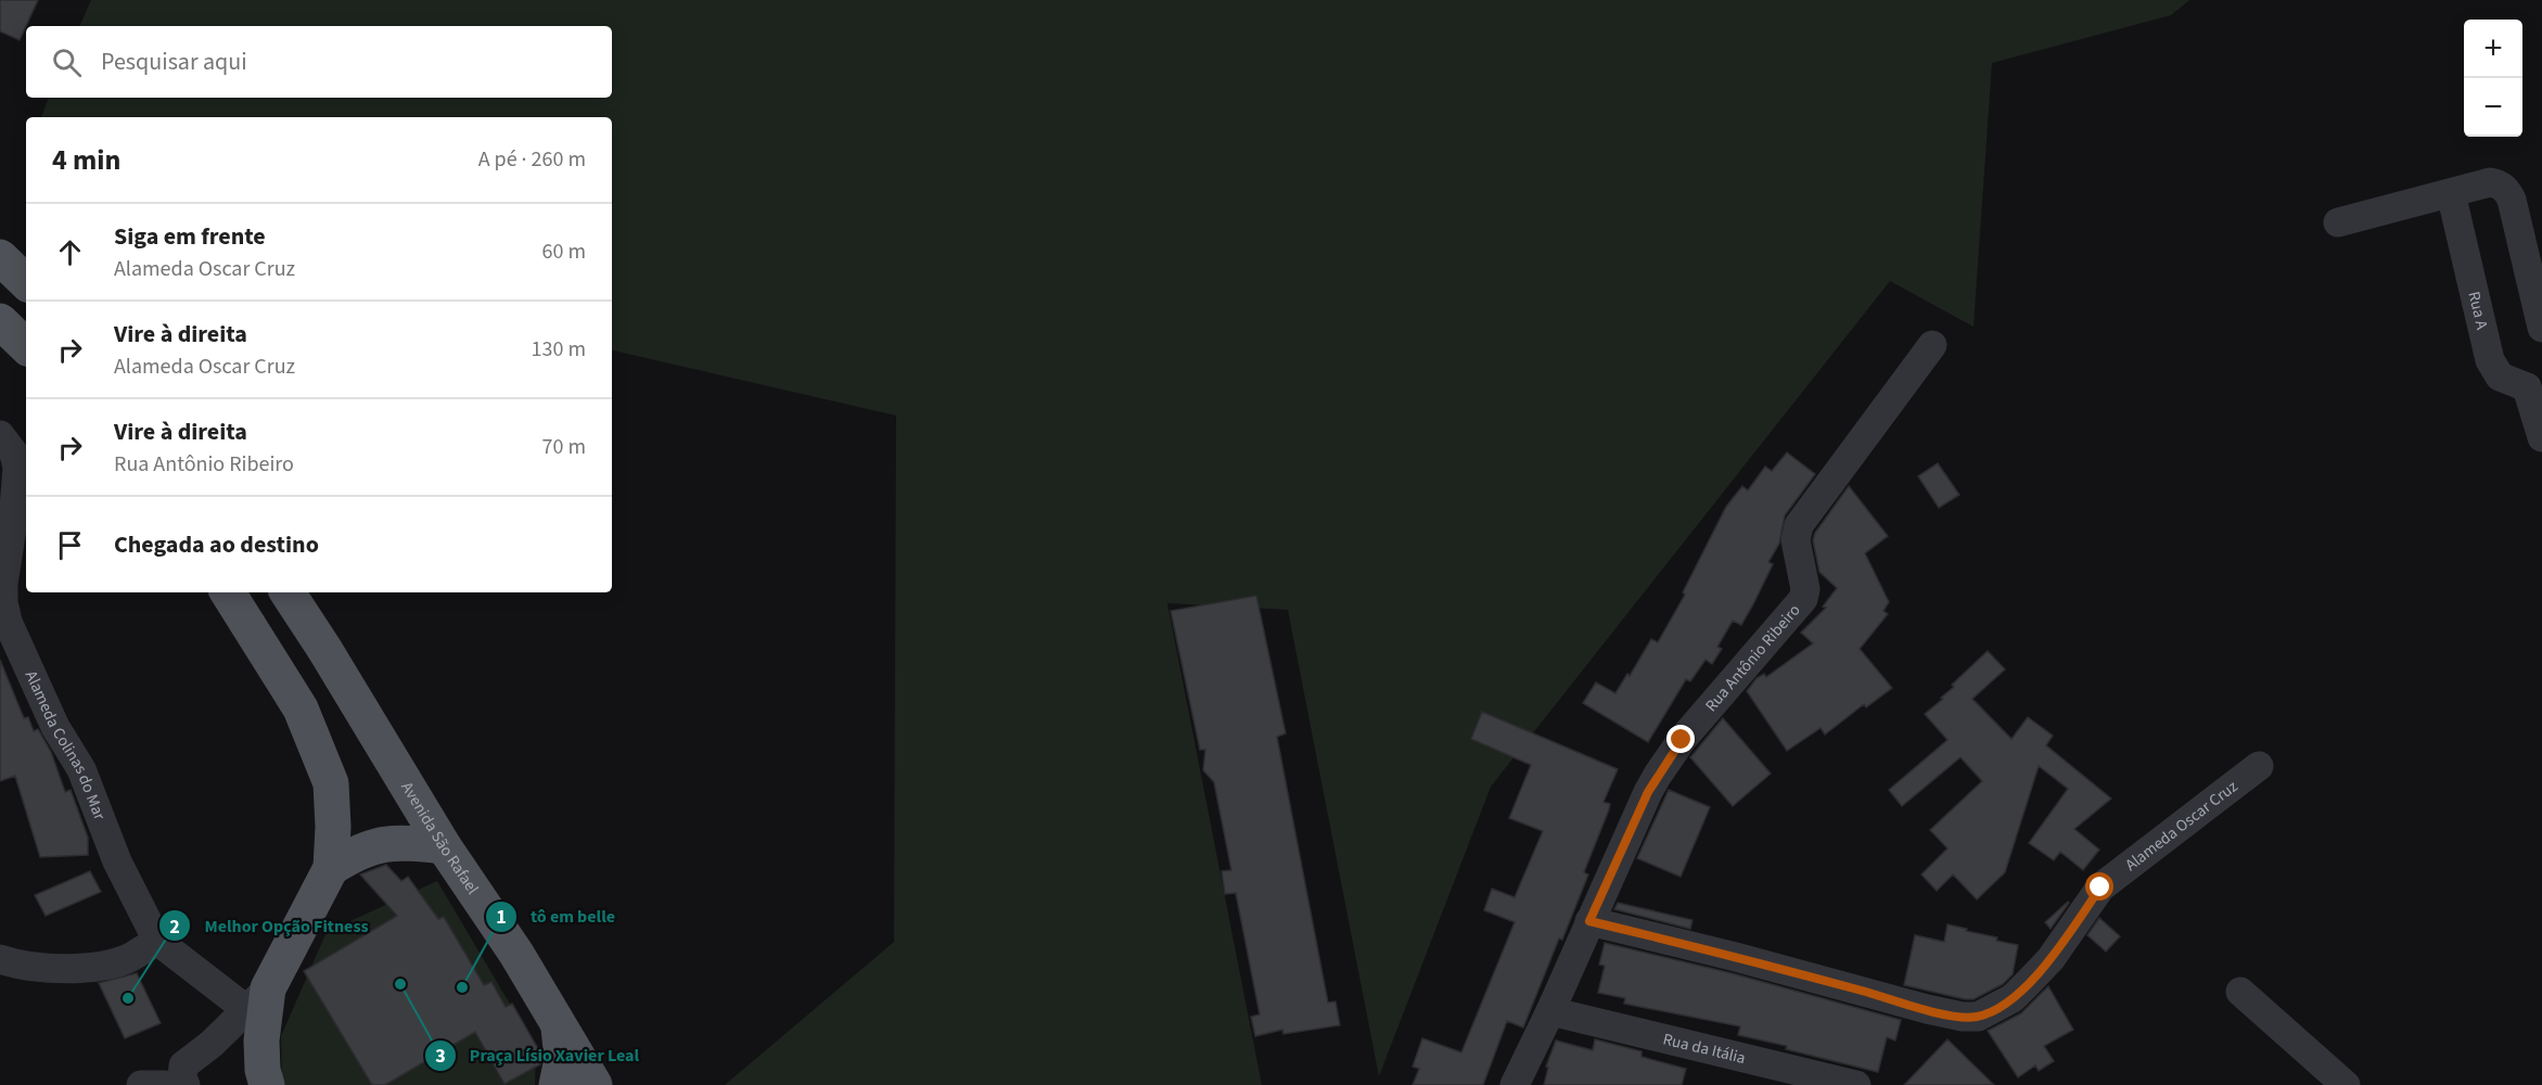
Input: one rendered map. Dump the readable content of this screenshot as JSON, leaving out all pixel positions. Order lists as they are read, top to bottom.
{
  "streets": {
    "main road": ["Avenida São Rafael"],
    "street": [
      "Rua A",
      "Rua Antônio Ribeiro",
      "Alameda Colinas do Mar",
      "Alameda Oscar Cruz",
      "Rua da Itália"
    ]
  },
  "crossings": [
    ["Rua Antônio Ribeiro", "Alameda Oscar Cruz"],
    ["Rua Antônio Ribeiro", "Rua da Itália"]
  ],
  "places": ["Praça Lísio Xavier Leal", "tô em belle", "Melhor Opção Fitness"],
  "page": {
    "map_buttons": ["+", "−"],
    "search": "Pesquisar aqui",
    "heading": ["4 min", "A pé · 260 m"],
    "list": [
      ["Siga em frente", "Alameda Oscar Cruz", "60 m"],
      ["Vire à direita", "Alameda Oscar Cruz", "130 m"],
      ["Vire à direita", "Rua Antônio Ribeiro", "70 m"],
      "Chegada ao destino"
    ]
  }
}
